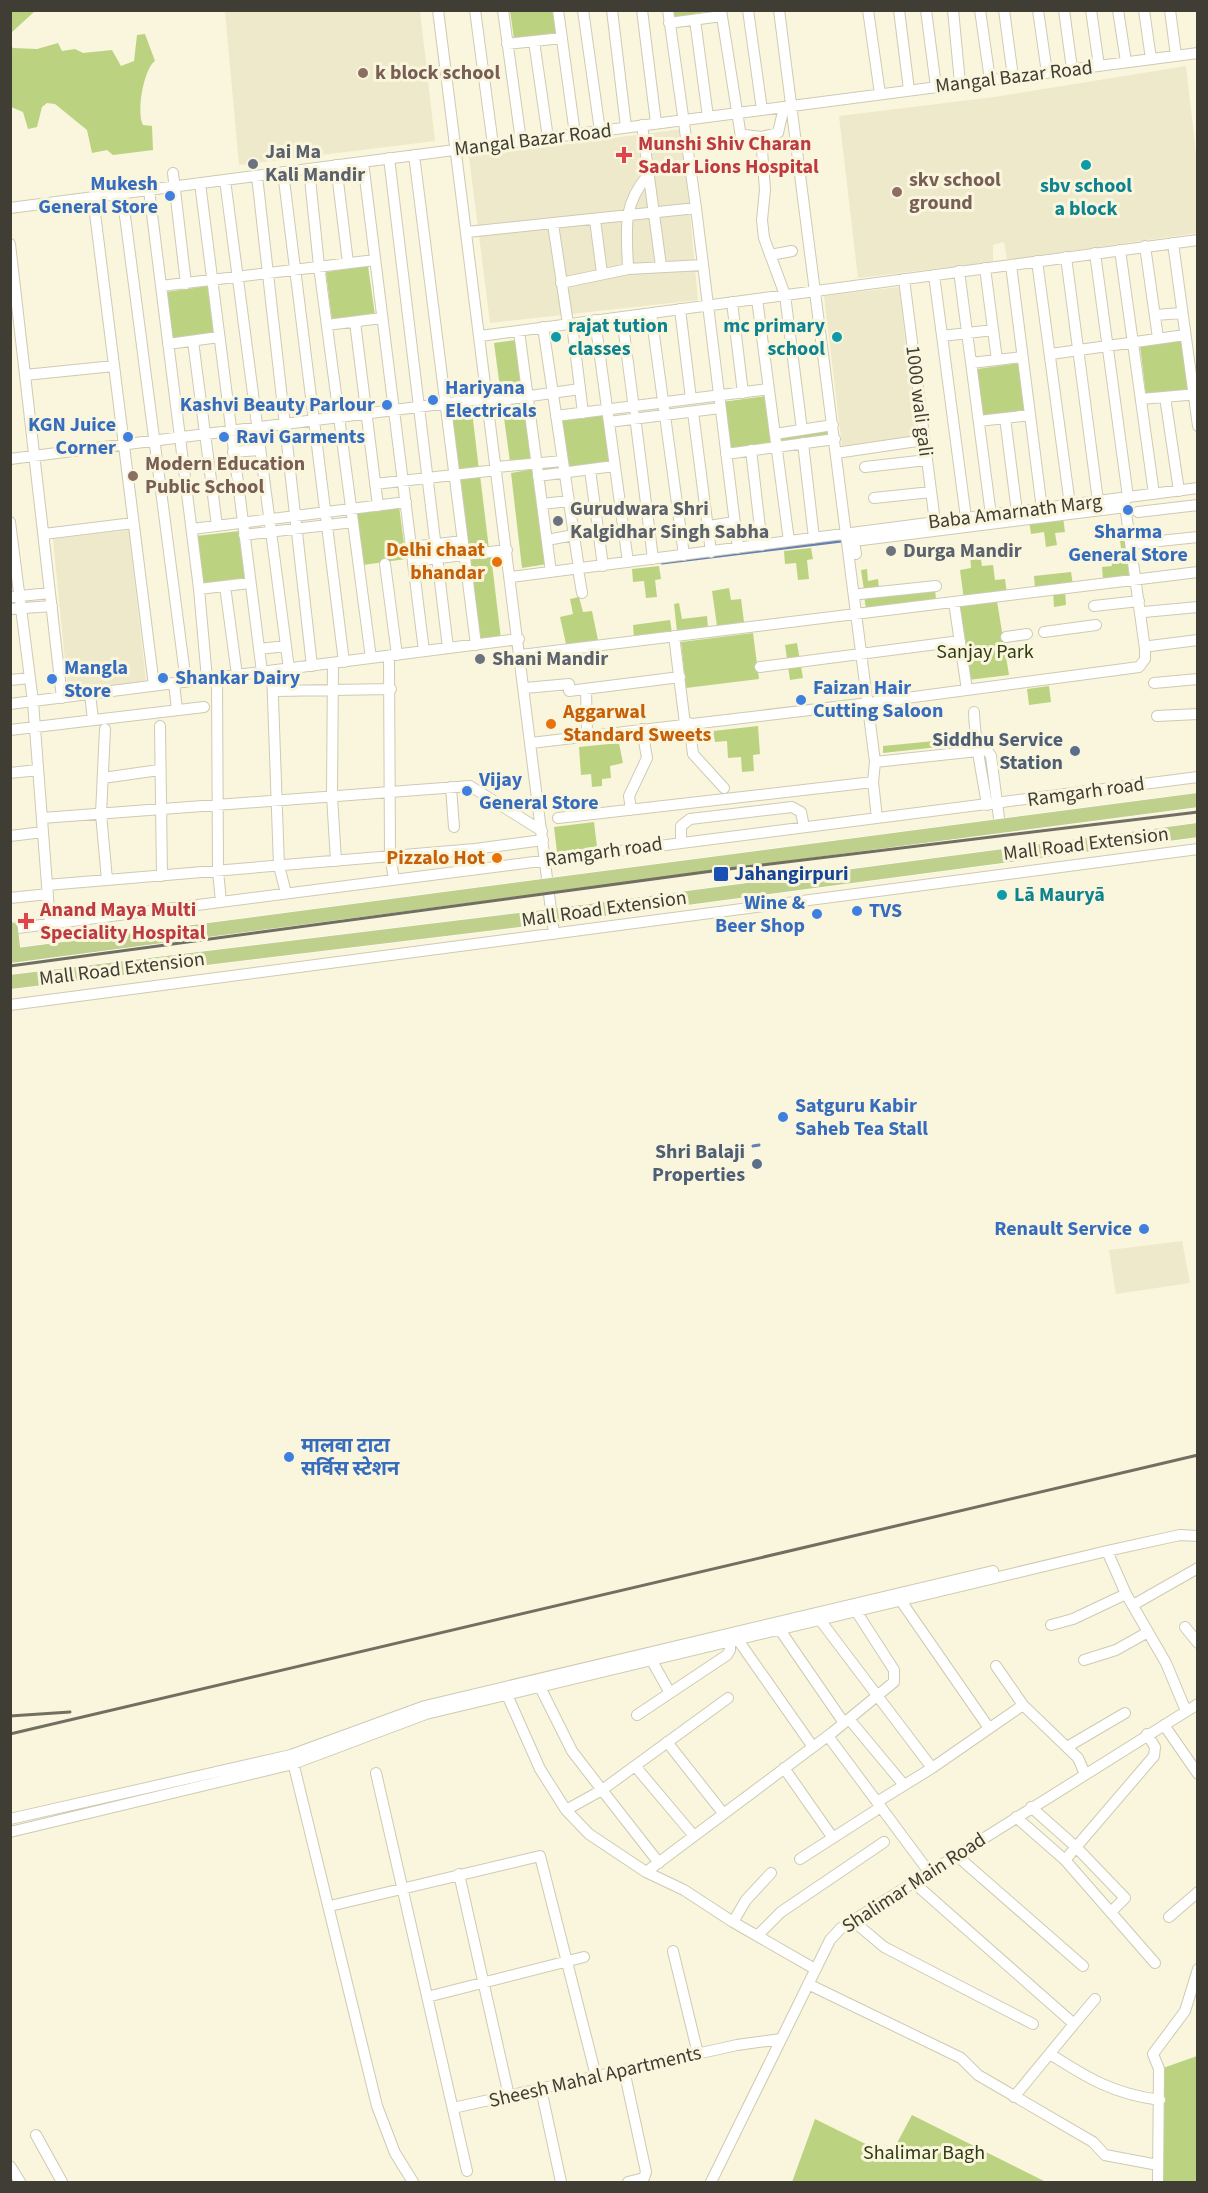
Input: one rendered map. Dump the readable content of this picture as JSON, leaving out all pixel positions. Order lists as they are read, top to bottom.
{
  "streets": {
    "main road": ["Mall Road Extension"],
    "street": [
      "Mangal Bazar Road",
      "1000 wali gali",
      "Baba Amarnath Marg",
      "Ramgarh road",
      "Shalimar Main Road",
      "Sheesh Mahal Apartments"
    ]
  },
  "crossings": [
    ["1000 wali gali", "Baba Amarnath Marg"],
    ["Shalimar Main Road", "Sheesh Mahal Apartments"]
  ],
  "parks": ["Sanjay Park", "Shalimar Bagh"],
  "places": {
    "other": [
      "k block school",
      "Jai Ma Kali Mandir",
      "sbv school a block",
      "skv school ground",
      "Mukesh General Store",
      "rajat tution classes",
      "mc primary school",
      "Hariyana Electricals",
      "Kashvi Beauty Parlour",
      "KGN Juice Corner",
      "Ravi Garments",
      "Modern Education Public School",
      "Sharma General Store",
      "Gurudwara Shri Kalgidhar Singh Sabha",
      "Durga Mandir",
      "Delhi chaat bhandar",
      "Shani Mandir",
      "Shankar Dairy",
      "Mangla Store",
      "Faizan Hair Cutting Saloon",
      "Aggarwal Standard Sweets",
      "Siddhu Service Station",
      "Vijay General Store",
      "Pizzalo Hot",
      "Lā Mauryā",
      "TVS",
      "Wine & Beer Shop",
      "Satguru Kabir Saheb Tea Stall",
      "Shri Balaji Properties",
      "Renault Service",
      "मालवा टाटा सर्विस स्टेशन"
    ],
    "health": ["Munshi Shiv Charan Sadar Lions Hospital", "Anand Maya Multi Speciality Hospital"],
    "transit": ["Jahangirpuri"]
  }
}
